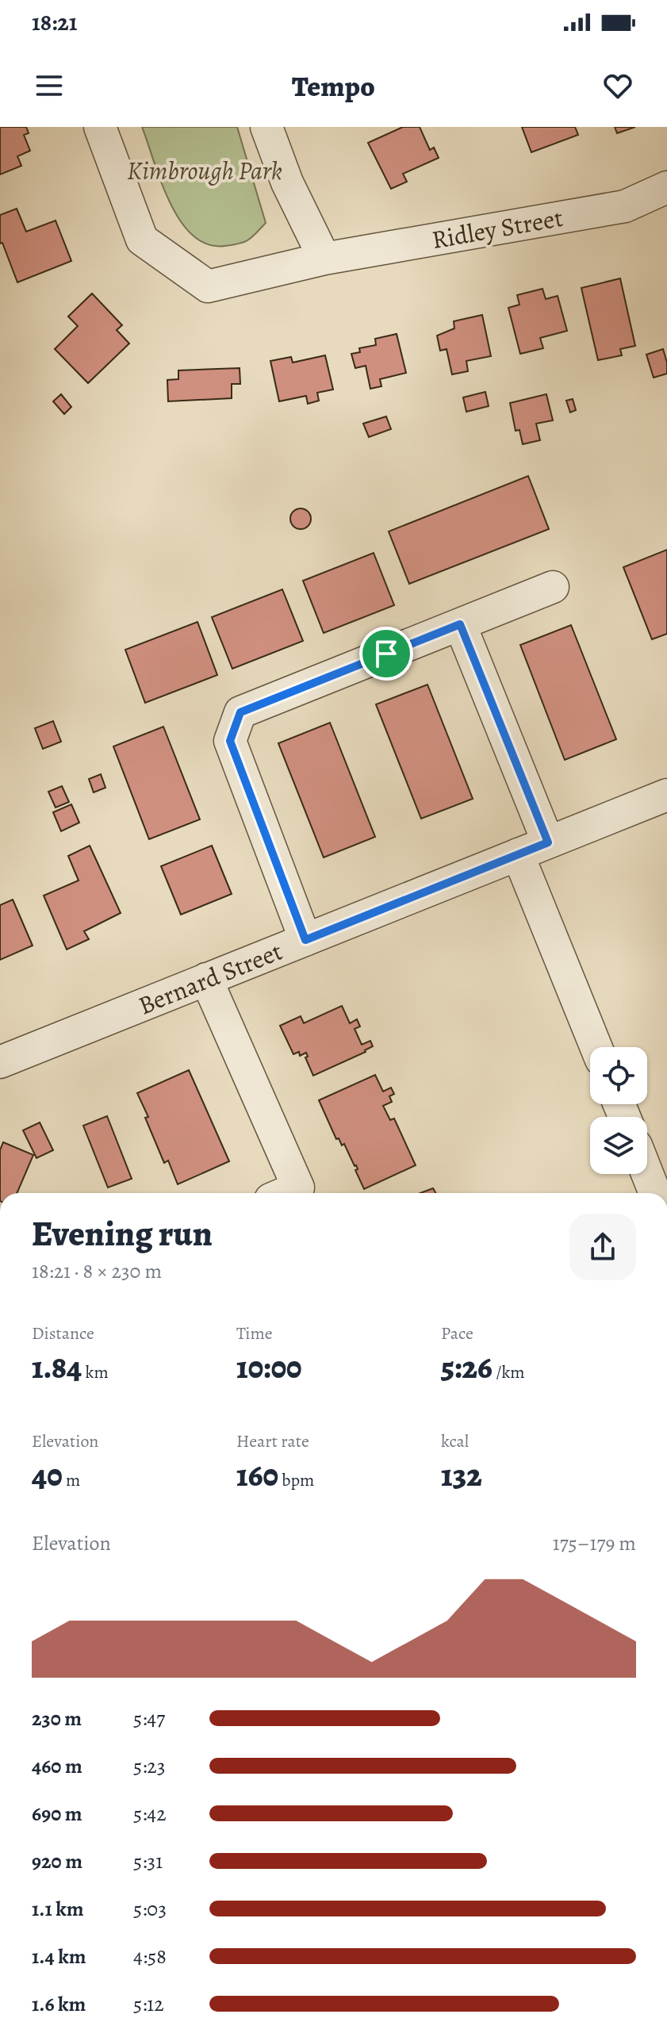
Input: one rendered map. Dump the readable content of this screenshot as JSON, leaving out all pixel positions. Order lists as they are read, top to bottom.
{
  "streets": {
    "street": ["Ridley Street", "Bernard Street"]
  },
  "parks": ["Kimbrough Park"],
  "page": {
    "status": "18:21",
    "header": "Tempo",
    "heading": ["Evening run", "18:21 · 8 × 230 m"],
    "stats": [
      ["Distance", "1.84 km"],
      ["Time", "10:00"],
      ["Pace", "5:26 /km"],
      ["Elevation", "40 m"],
      ["Heart rate", "160 bpm"],
      ["kcal", "132"]
    ],
    "chart": ["Elevation", "175–179 m"],
    "list": [
      {
        "name": "230 m",
        "note": "5:47"
      },
      {
        "name": "460 m",
        "note": "5:23"
      },
      {
        "name": "690 m",
        "note": "5:42"
      },
      {
        "name": "920 m",
        "note": "5:31"
      },
      {
        "name": "1.1 km",
        "note": "5:03"
      },
      {
        "name": "1.4 km",
        "note": "4:58"
      },
      {
        "name": "1.6 km",
        "note": "5:12"
      }
    ]
  }
}
